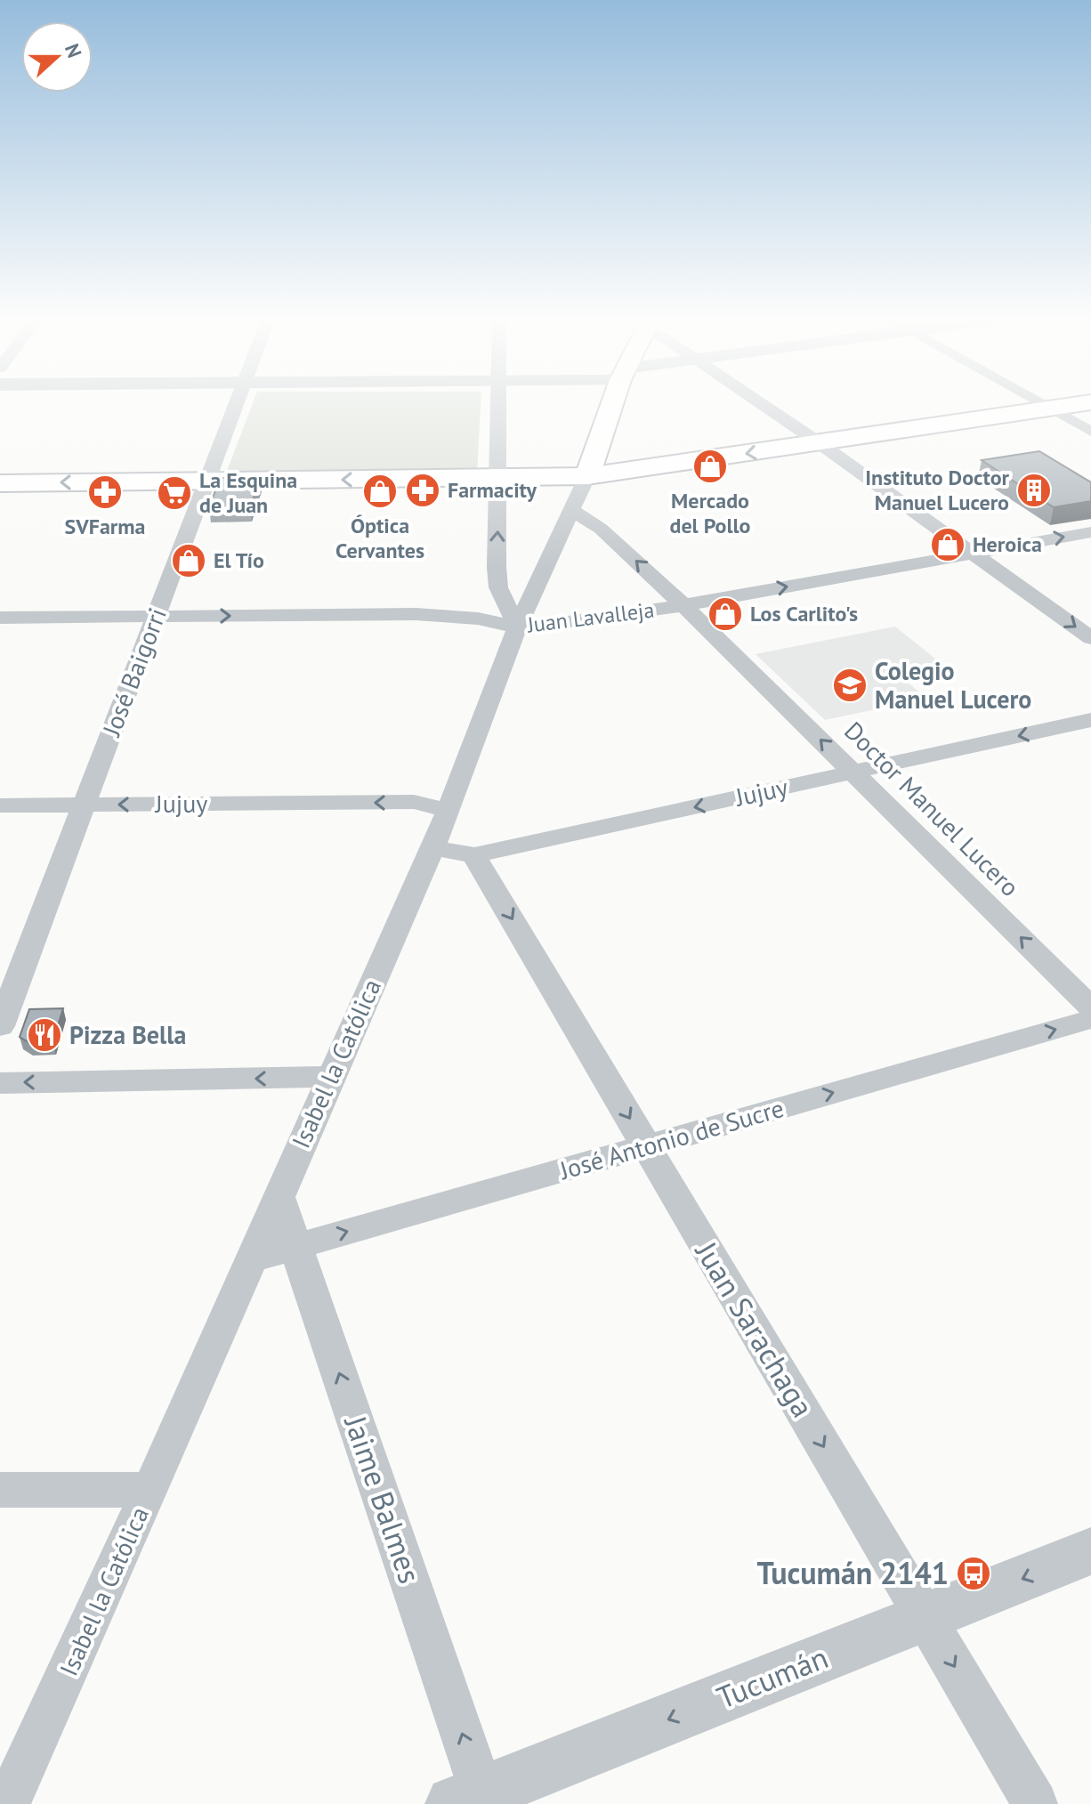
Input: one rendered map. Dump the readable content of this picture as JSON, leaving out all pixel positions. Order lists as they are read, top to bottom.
{
  "streets": {
    "main road": ["Isabel la Católica"],
    "street": [
      "Juan Lavalleja",
      "José Baigorri",
      "Jujuy",
      "Doctor Manuel Lucero",
      "José Antonio de Sucre",
      "Juan Sarachaga",
      "Jaime Balmes",
      "Tucumán"
    ]
  },
  "crossings": [
    ["Juan Lavalleja", "José Baigorri"],
    ["Juan Lavalleja", "Doctor Manuel Lucero"],
    ["Juan Lavalleja", "Isabel la Católica"],
    ["José Baigorri", "Jujuy"],
    ["Jujuy", "Doctor Manuel Lucero"],
    ["Jujuy", "Isabel la Católica"],
    ["Jujuy", "Juan Sarachaga"],
    ["Doctor Manuel Lucero", "Isabel la Católica"],
    ["Isabel la Católica", "José Antonio de Sucre"],
    ["Isabel la Católica", "Jaime Balmes"],
    ["José Antonio de Sucre", "Juan Sarachaga"],
    ["José Antonio de Sucre", "Jaime Balmes"],
    ["Juan Sarachaga", "Tucumán"],
    ["Jaime Balmes", "Tucumán"]
  ],
  "one_way": [
    "Juan Lavalleja",
    "Jujuy",
    "José Antonio de Sucre",
    "Juan Sarachaga",
    "Jaime Balmes",
    "Tucumán"
  ],
  "places": {
    "shop": [
      "Mercado del Pollo",
      "Óptica Cervantes",
      "Heroica",
      "El Tío",
      "Los Carlito's"
    ],
    "pharmacy": ["Farmacity", "SVFarma"],
    "building": ["Instituto Doctor Manuel Lucero"],
    "supermarket": ["La Esquina de Juan"],
    "school or university": ["Colegio Manuel Lucero"],
    "restaurant": ["Pizza Bella"],
    "bus stop": ["Tucumán 2141"]
  },
  "north": "right"
}
